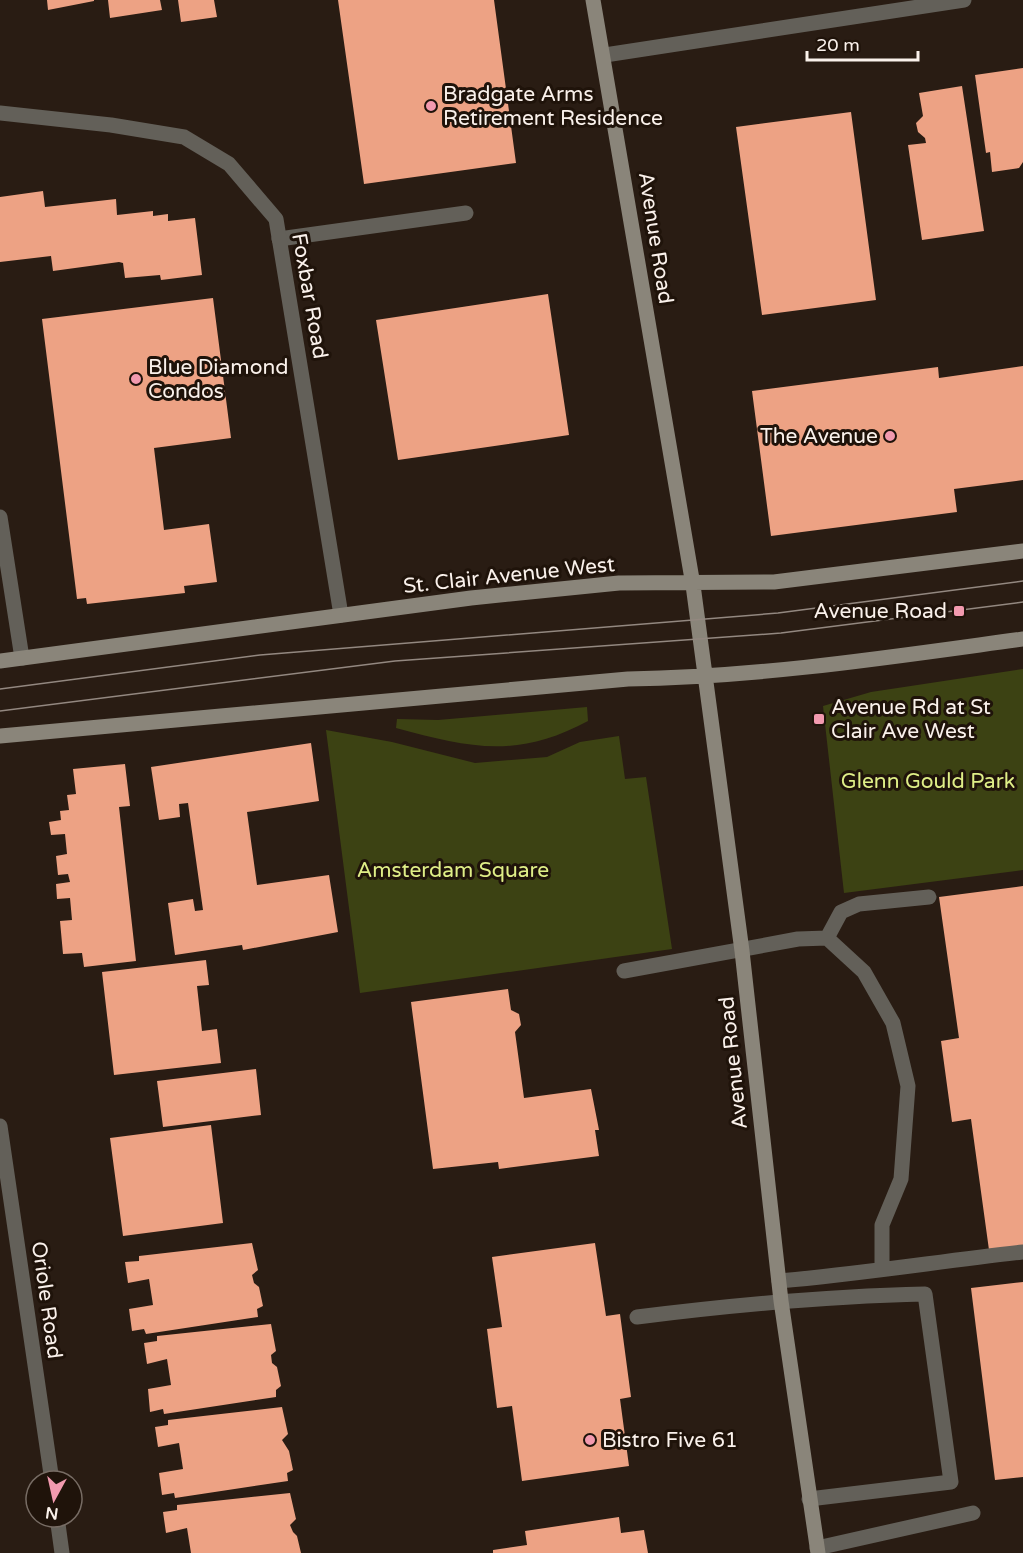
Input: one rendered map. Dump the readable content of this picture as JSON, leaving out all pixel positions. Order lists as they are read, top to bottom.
{
  "streets": {
    "main road": ["Avenue Road", "St. Clair Avenue West"],
    "street": ["Foxbar Road", "Oriole Road"]
  },
  "crossings": [
    ["Avenue Road", "St. Clair Avenue West"],
    ["Foxbar Road", "St. Clair Avenue West"]
  ],
  "parks": ["Glenn Gould Park", "Amsterdam Square"],
  "places": {
    "other": [
      "Bradgate Arms Retirement Residence",
      "Blue Diamond Condos",
      "The Avenue",
      "Bistro Five 61"
    ],
    "transit": ["Avenue Road", "Avenue Rd at St Clair Ave West"]
  },
  "scale_bar": "20 m",
  "north": "bottom"
}
